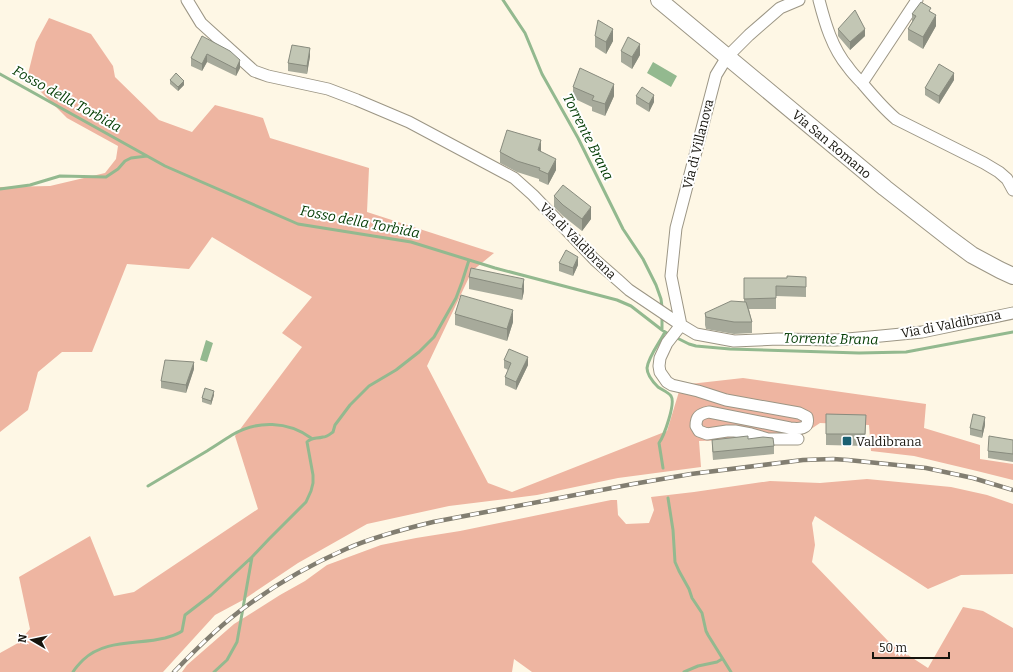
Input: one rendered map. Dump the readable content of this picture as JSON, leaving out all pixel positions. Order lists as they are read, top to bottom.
{
  "streets": {
    "street": ["Via di Villanova", "Via San Romano", "Via di Valdibrana"]
  },
  "crossings": [
    ["Via di Villanova", "Via San Romano"],
    ["Via di Villanova", "Via di Valdibrana"]
  ],
  "water": ["Fosso della Torbida", "Torrente Brana"],
  "places": {
    "transit": ["Valdibrana"]
  },
  "scale_bar": "50 m",
  "north": "left"
}
